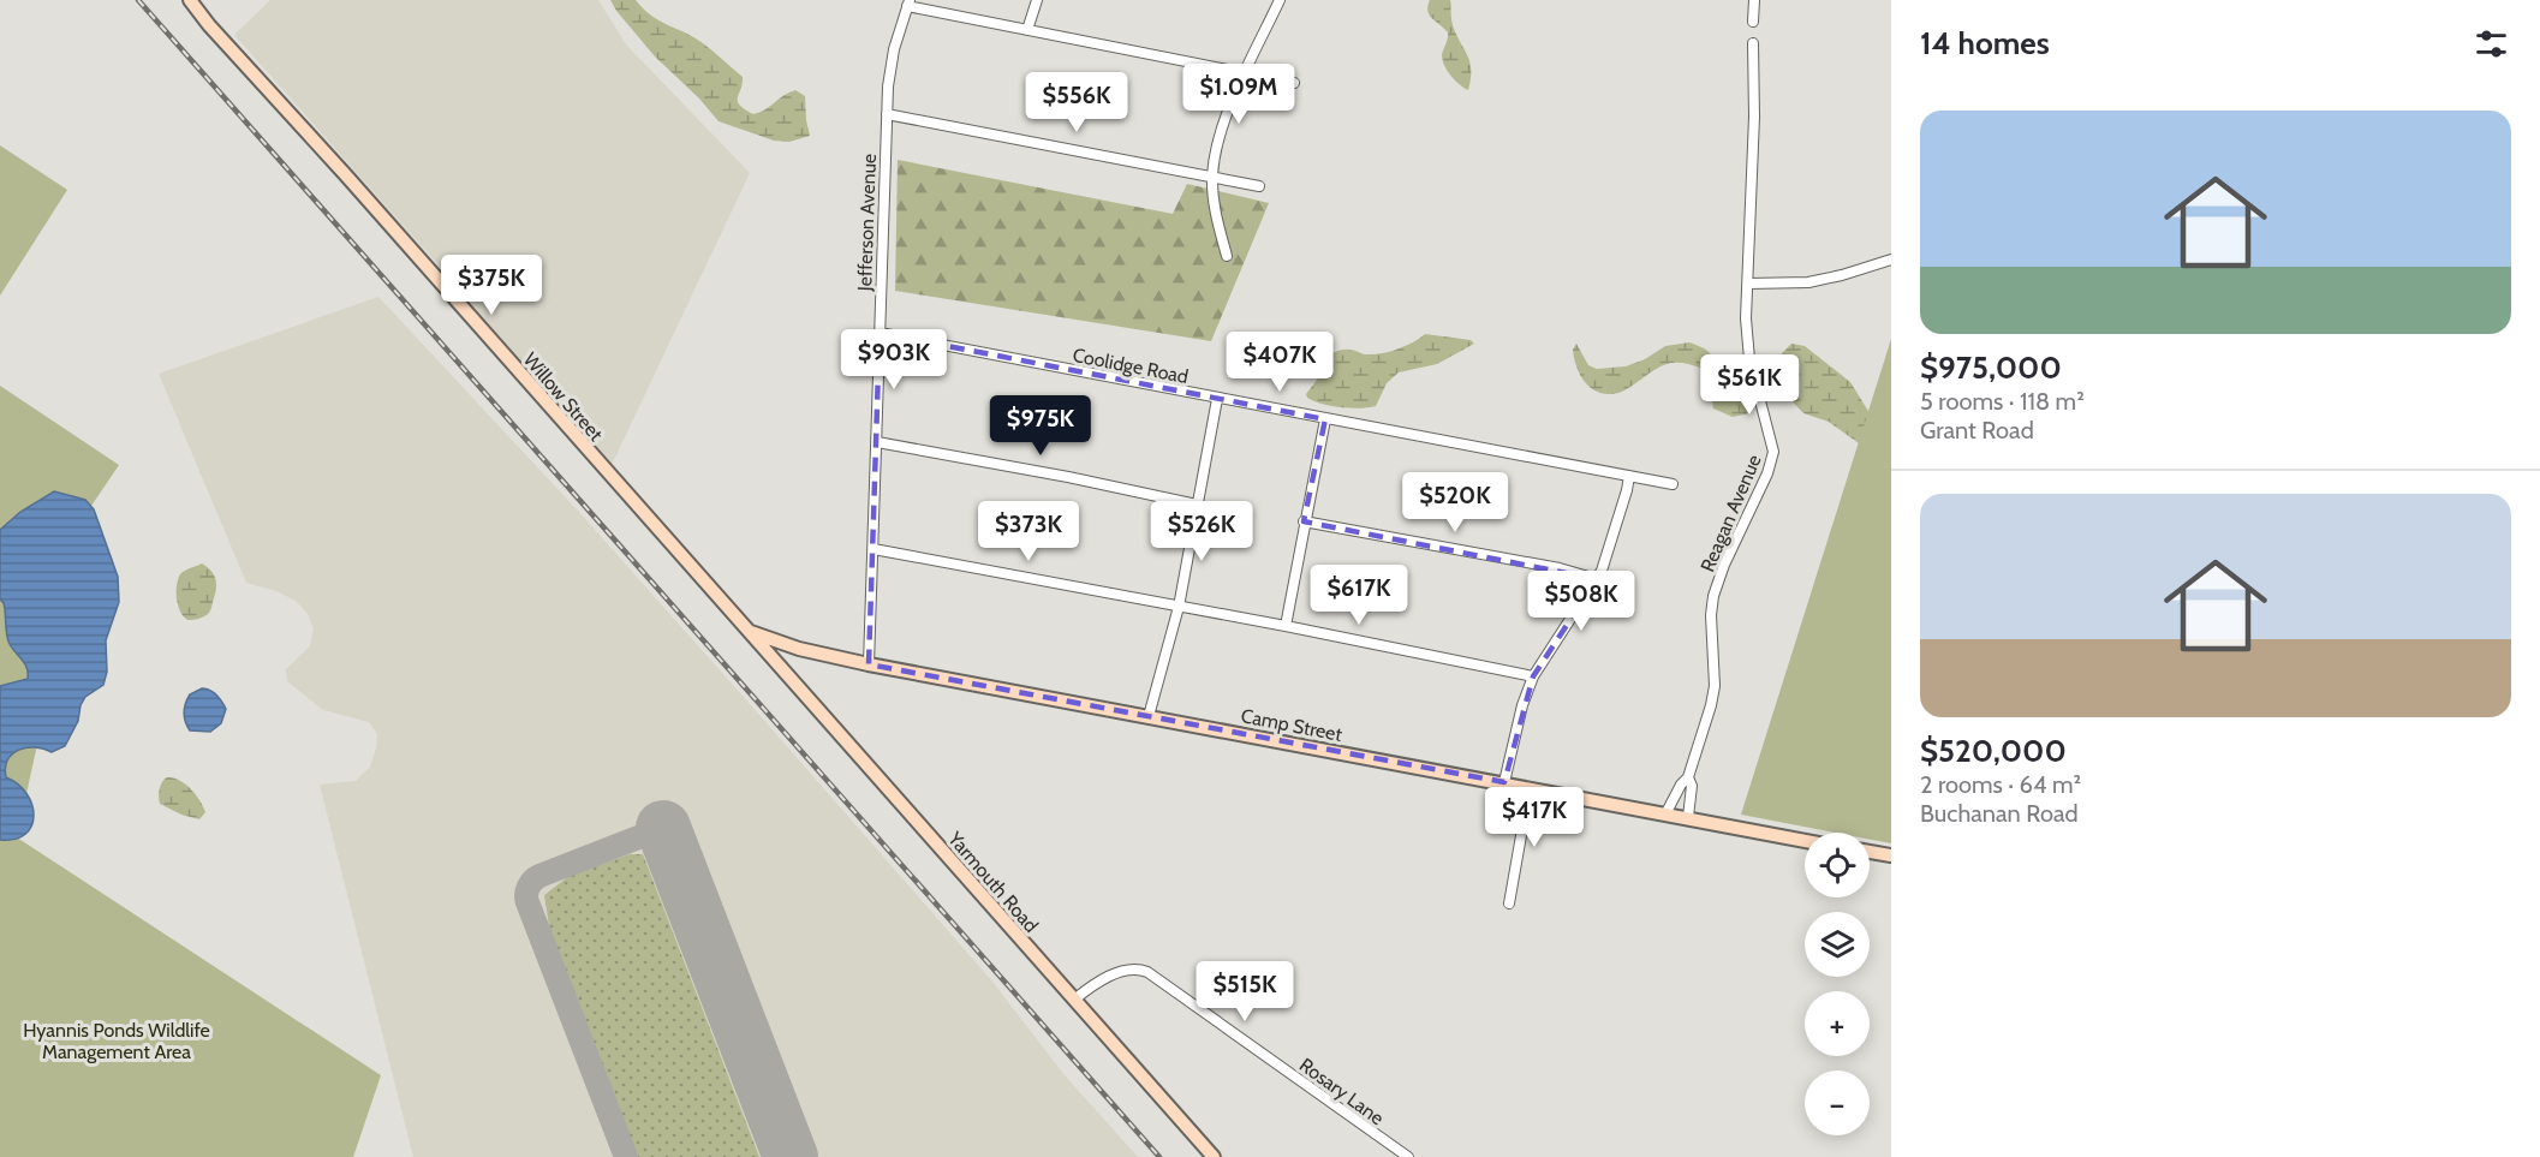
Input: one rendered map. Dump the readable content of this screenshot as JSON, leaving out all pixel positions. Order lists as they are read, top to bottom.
{
  "streets": {
    "main road": ["Willow Street", "Camp Street", "Yarmouth Road"],
    "street": [
      "Jefferson Avenue",
      "Coolidge Road",
      "Reagan Avenue",
      "Rosary Lane"
    ]
  },
  "crossings": [
    ["Jefferson Avenue", "Coolidge Road"],
    ["Jefferson Avenue", "Camp Street"],
    ["Willow Street", "Camp Street"],
    ["Willow Street", "Yarmouth Road"],
    ["Reagan Avenue", "Camp Street"],
    ["Camp Street", "Yarmouth Road"],
    ["Yarmouth Road", "Rosary Lane"]
  ],
  "parks": ["Hyannis Ponds Wildlife Management Area"],
  "page": {
    "heading": "14 homes",
    "price": [
      "$1.09M",
      "$556K",
      "$375K",
      "$903K",
      "$407K",
      "$561K",
      "$975K",
      "$520K",
      "$373K",
      "$526K",
      "$617K",
      "$508K",
      "$417K",
      "$515K"
    ],
    "list": [
      {
        "name": "$975,000",
        "note": "5 rooms · 118 m² · Grant Road"
      },
      {
        "name": "$520,000",
        "note": "2 rooms · 64 m² · Buchanan Road"
      }
    ],
    "map_buttons": ["+", "−"]
  }
}
